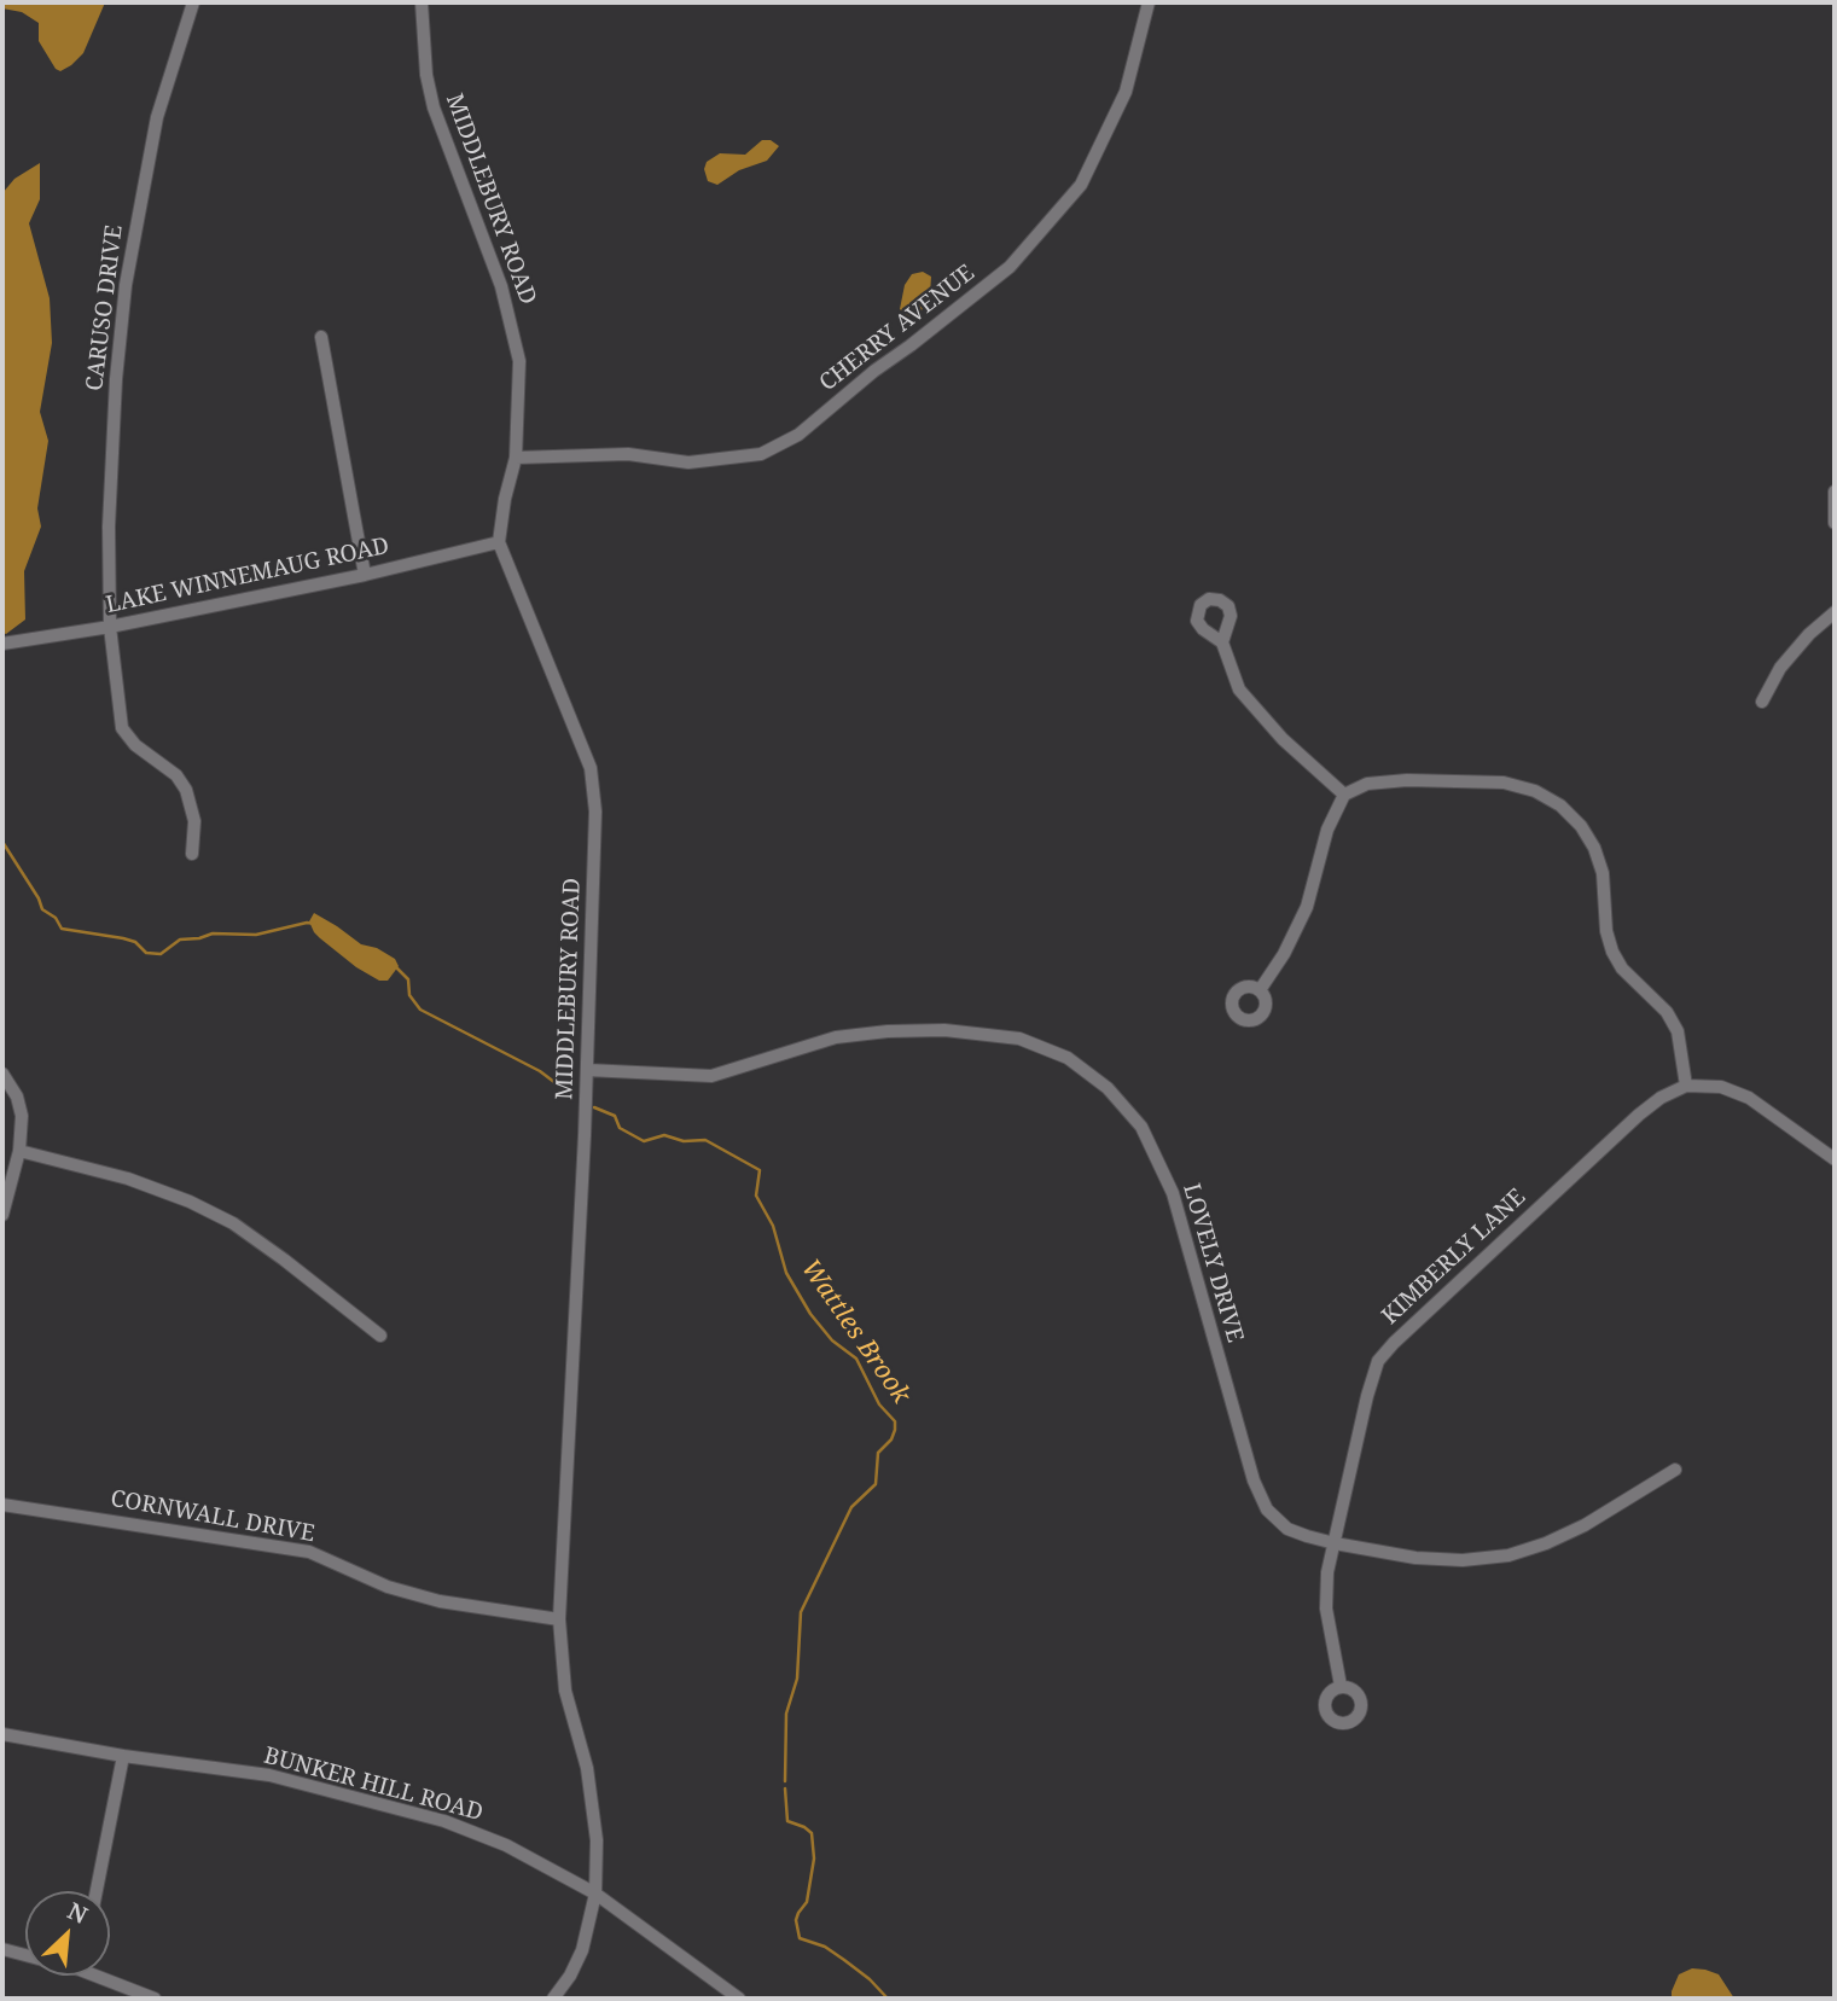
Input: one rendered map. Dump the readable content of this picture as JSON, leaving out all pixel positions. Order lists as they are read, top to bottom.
{
  "streets": {
    "street": [
      "MIDDLEBURY ROAD",
      "CARUSO DRIVE",
      "CHERRY AVENUE",
      "LAKE WINNEMAUG ROAD",
      "KIMBERLY LANE",
      "LOVELY DRIVE",
      "CORNWALL DRIVE",
      "BUNKER HILL ROAD"
    ]
  },
  "crossings": [
    ["MIDDLEBURY ROAD", "CHERRY AVENUE"],
    ["MIDDLEBURY ROAD", "LAKE WINNEMAUG ROAD"],
    ["MIDDLEBURY ROAD", "LOVELY DRIVE"],
    ["MIDDLEBURY ROAD", "CORNWALL DRIVE"],
    ["MIDDLEBURY ROAD", "BUNKER HILL ROAD"],
    ["CARUSO DRIVE", "LAKE WINNEMAUG ROAD"],
    ["KIMBERLY LANE", "LOVELY DRIVE"]
  ],
  "water": ["Wattles Brook"],
  "north": "top right"
}
